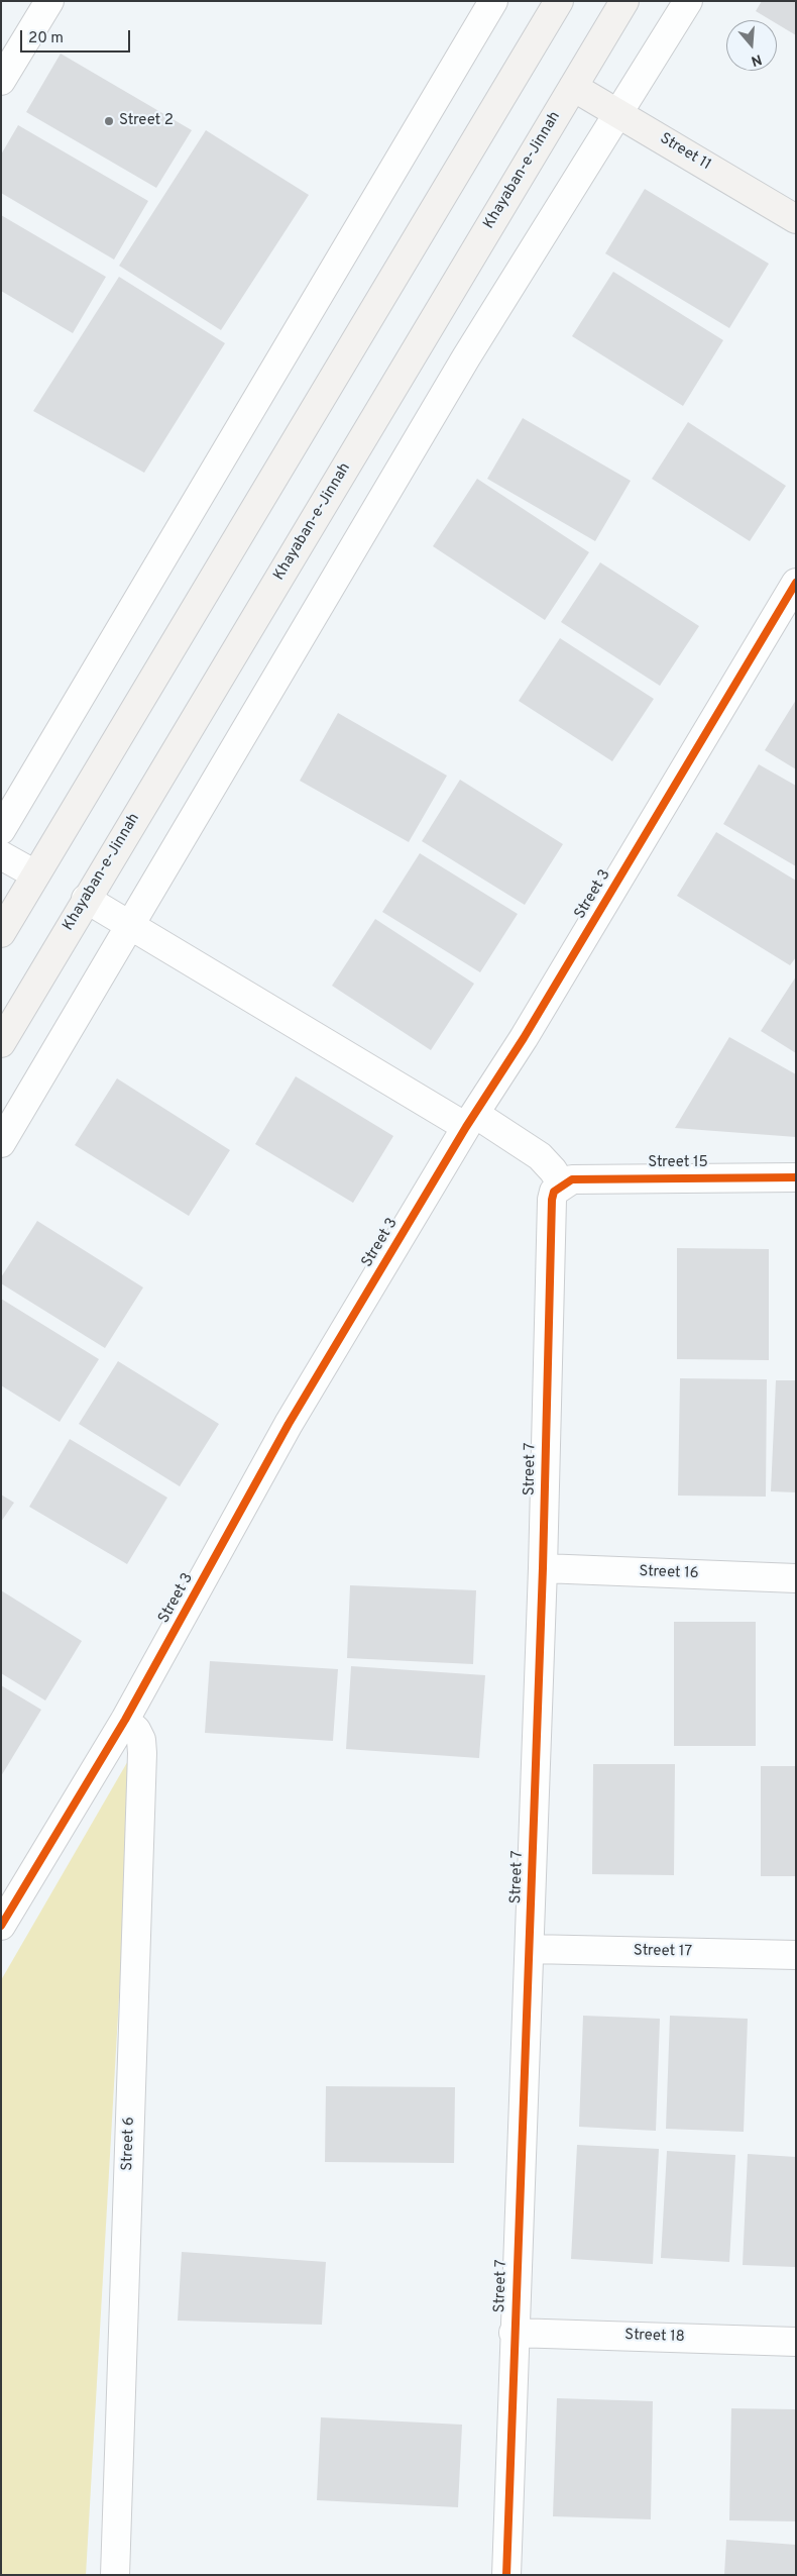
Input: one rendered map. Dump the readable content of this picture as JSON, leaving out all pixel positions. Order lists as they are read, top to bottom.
{
  "streets": {
    "main road": ["Street 11", "Khayaban-e-Jinnah"],
    "street": [
      "Street 3",
      "Street 15",
      "Street 7",
      "Street 16",
      "Street 17",
      "Street 6",
      "Street 18"
    ]
  },
  "crossings": [
    ["Street 11", "Khayaban-e-Jinnah"],
    ["Street 3", "Street 6"],
    ["Street 15", "Street 7"],
    ["Street 7", "Street 16"],
    ["Street 7", "Street 17"],
    ["Street 7", "Street 18"]
  ],
  "places": ["Street 2"],
  "scale_bar": "20 m",
  "north": "bottom"
}
